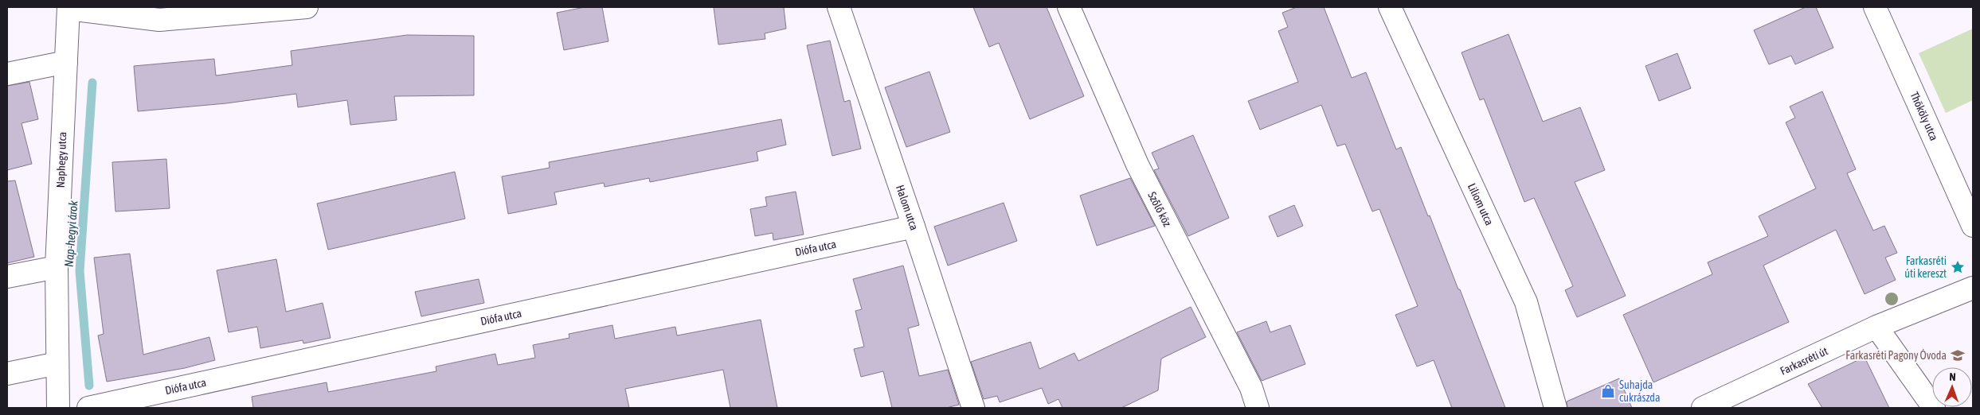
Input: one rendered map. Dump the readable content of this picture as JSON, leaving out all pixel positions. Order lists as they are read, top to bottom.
{
  "streets": {
    "street": [
      "Thököly utca",
      "Naphegy utca",
      "Liliom utca",
      "Halom utca",
      "Szőlő köz",
      "Diófa utca",
      "Farkasréti út"
    ]
  },
  "crossings": [
    ["Halom utca", "Diófa utca"]
  ],
  "water": ["Nap-hegyi árok"],
  "places": {
    "place": ["Farkasréti úti kereszt"],
    "school or university": ["Farkasréti Pagony Óvoda"],
    "shop": ["Suhajda cukrászda"]
  },
  "north": "top"
}
